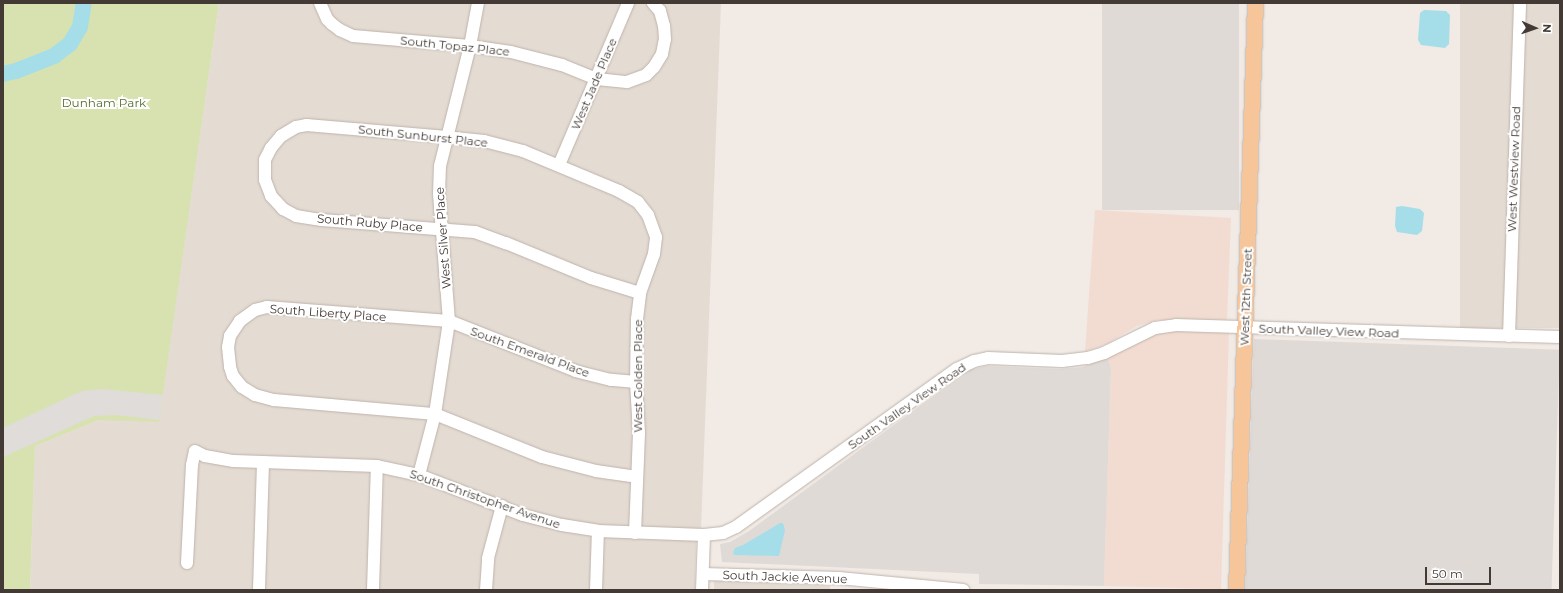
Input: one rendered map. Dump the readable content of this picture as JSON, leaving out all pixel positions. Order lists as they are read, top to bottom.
{
  "streets": {
    "main road": ["West 12th Street"],
    "street": [
      "South Topaz Place",
      "West Jade Place",
      "South Sunburst Place",
      "West Westview Road",
      "South Ruby Place",
      "West Silver Place",
      "South Liberty Place",
      "South Valley View Road",
      "South Emerald Place",
      "West Golden Place",
      "South Christopher Avenue",
      "South Jackie Avenue"
    ]
  },
  "crossings": [
    ["South Topaz Place", "West Jade Place"],
    ["South Topaz Place", "West Silver Place"],
    ["West Jade Place", "South Sunburst Place"],
    ["South Sunburst Place", "South Ruby Place"],
    ["South Sunburst Place", "West Silver Place"],
    ["South Sunburst Place", "West Golden Place"],
    ["West Westview Road", "South Valley View Road"],
    ["South Ruby Place", "West Silver Place"],
    ["South Ruby Place", "West Golden Place"],
    ["West Silver Place", "South Liberty Place"],
    ["West Silver Place", "South Emerald Place"],
    ["West Silver Place", "South Christopher Avenue"],
    ["West 12th Street", "South Valley View Road"],
    ["South Liberty Place", "South Emerald Place"],
    ["South Liberty Place", "West Golden Place"],
    ["South Valley View Road", "South Christopher Avenue"],
    ["South Emerald Place", "West Golden Place"],
    ["West Golden Place", "South Christopher Avenue"]
  ],
  "parks": ["Dunham Park"],
  "scale_bar": "50 m",
  "north": "right"
}
